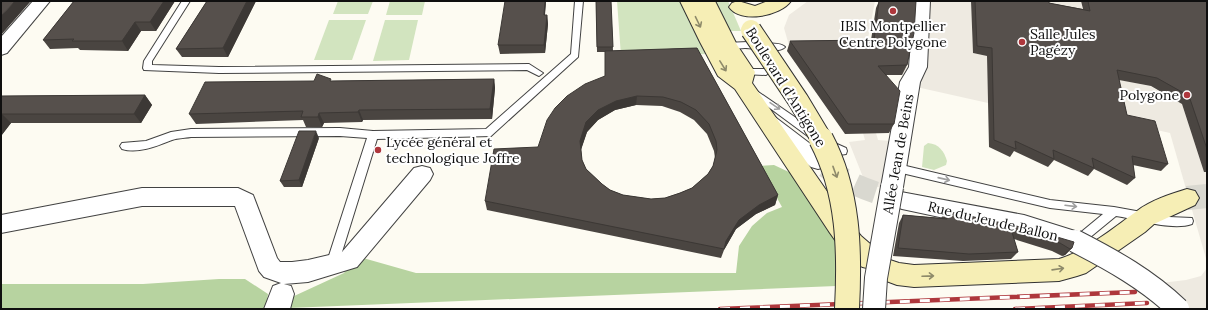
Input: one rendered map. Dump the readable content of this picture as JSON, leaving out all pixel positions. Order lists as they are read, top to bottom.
{
  "streets": {
    "street": ["Boulevard d'Antigone", "Allée Jean de Beins", "Rue du Jeu de Ballon"]
  },
  "crossings": [
    ["Allée Jean de Beins", "Rue du Jeu de Ballon"]
  ],
  "places": [
    "IBIS Montpellier Centre Polygone",
    "Salle Jules Pagézy",
    "Polygone",
    "Lycée général et technologique Joffre"
  ]
}
